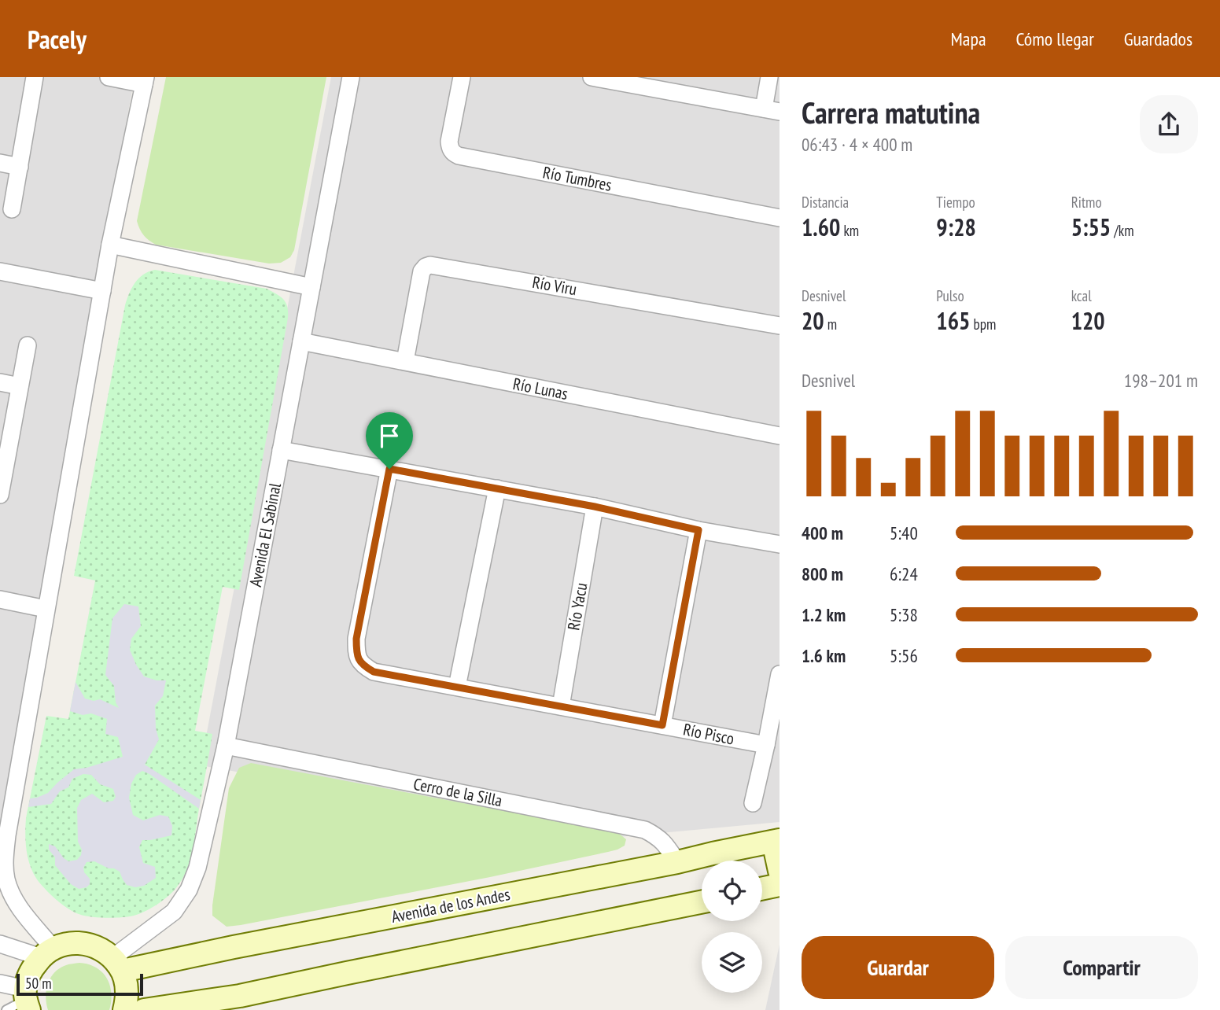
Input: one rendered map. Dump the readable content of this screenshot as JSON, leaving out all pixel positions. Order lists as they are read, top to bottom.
{
  "streets": {
    "main road": ["Avenida de los Andes"],
    "street": [
      "Río Tumbres",
      "Río Viru",
      "Río Lunas",
      "Avenida El Sabinal",
      "Río Yacu",
      "Río Pisco",
      "Cerro de la Silla"
    ]
  },
  "crossings": [
    ["Río Viru", "Río Lunas"],
    ["Río Lunas", "Avenida El Sabinal"],
    ["Avenida El Sabinal", "Cerro de la Silla"],
    ["Avenida El Sabinal", "Avenida de los Andes"],
    ["Río Yacu", "Río Pisco"],
    ["Cerro de la Silla", "Avenida de los Andes"]
  ],
  "scale_bar": "50 m",
  "page": {
    "header": "Pacely",
    "nav": ["Mapa", "Cómo llegar", "Guardados"],
    "heading": ["Carrera matutina", "06:43 · 4 × 400 m"],
    "stats": [
      ["Distancia", "1.60 km"],
      ["Tiempo", "9:28"],
      ["Ritmo", "5:55 /km"],
      ["Desnivel", "20 m"],
      ["Pulso", "165 bpm"],
      ["kcal", "120"]
    ],
    "chart": ["Desnivel", "198–201 m"],
    "list": [
      {
        "name": "400 m",
        "note": "5:40"
      },
      {
        "name": "800 m",
        "note": "6:24"
      },
      {
        "name": "1.2 km",
        "note": "5:38"
      },
      {
        "name": "1.6 km",
        "note": "5:56"
      }
    ],
    "buttons": ["Guardar", "Compartir"],
    "scale": "50 m"
  }
}
